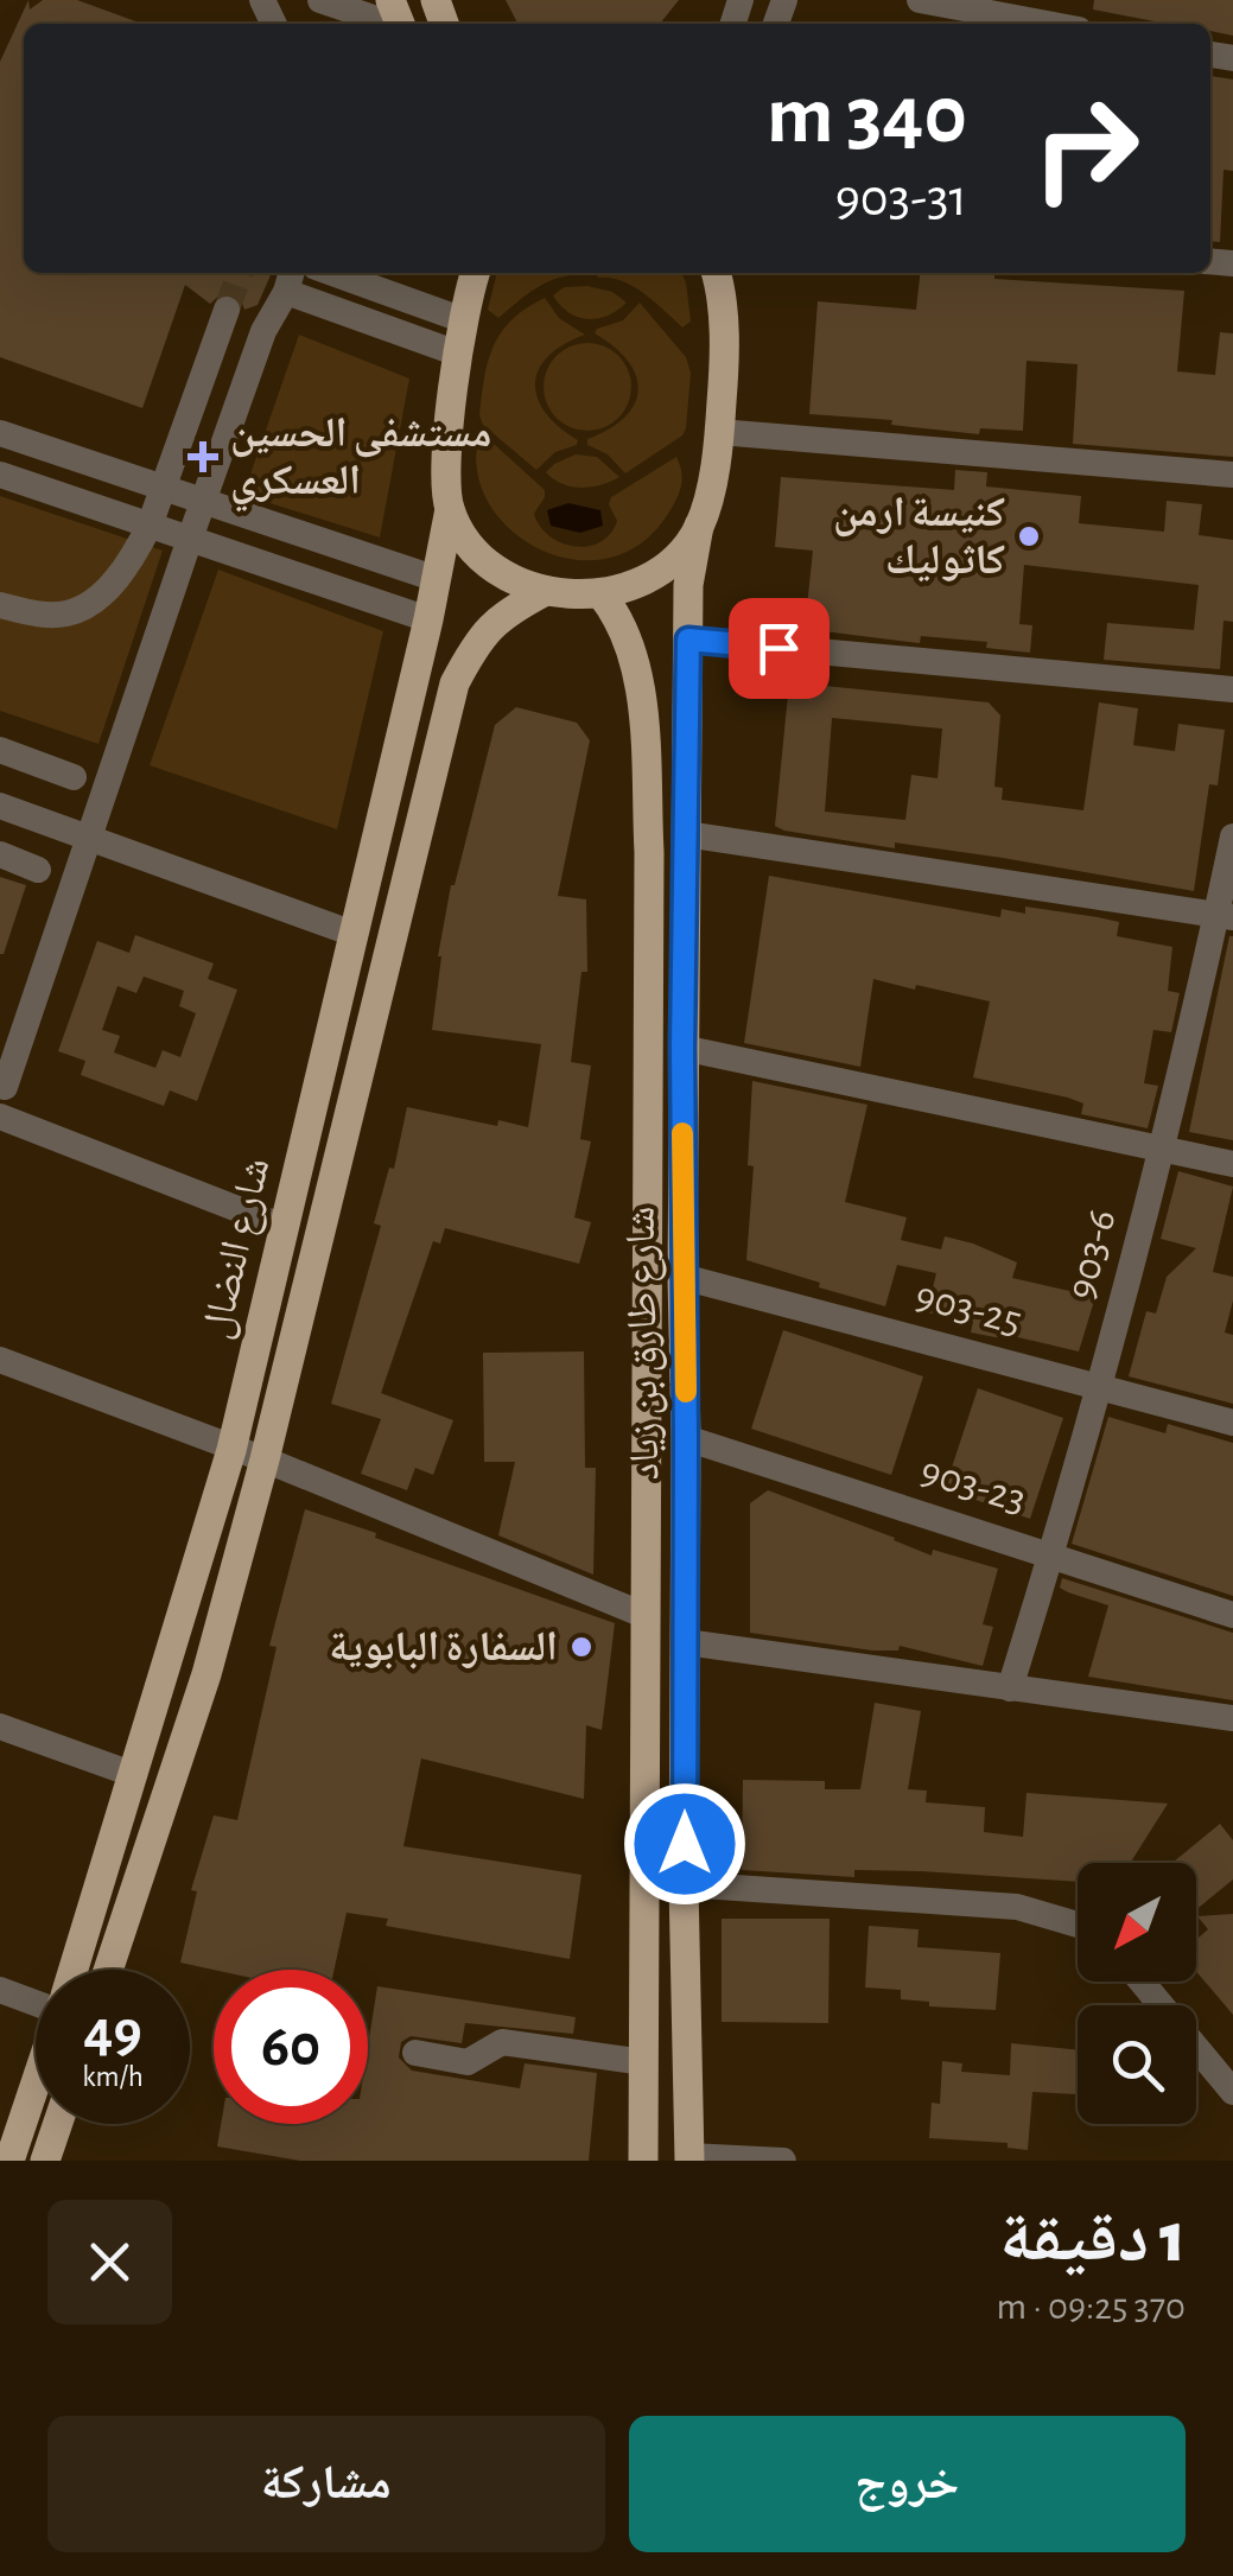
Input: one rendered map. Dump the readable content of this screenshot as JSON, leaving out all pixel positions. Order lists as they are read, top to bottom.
{
  "streets": {
    "main road": ["شارع النضال", "شارع طارق بن زياد"],
    "street": ["903-6", "903-25", "903-23"]
  },
  "crossings": [
    ["903-6", "903-25"],
    ["903-6", "903-23"],
    ["903-25", "شارع طارق بن زياد"],
    ["شارع طارق بن زياد", "903-23"]
  ],
  "places": {
    "health": ["مستشفى الحسين العسكري"],
    "other": ["كنيسة ارمن كاثوليك", "السفارة البابوية"]
  },
  "north": "bottom left",
  "page": {
    "turn": ["340 m", "903-31"],
    "speed": "49 km/h",
    "limit": "60",
    "heading": ["1 دقيقة", "370 m · 09:25"],
    "buttons": ["خروج", "مشاركة"]
  }
}
